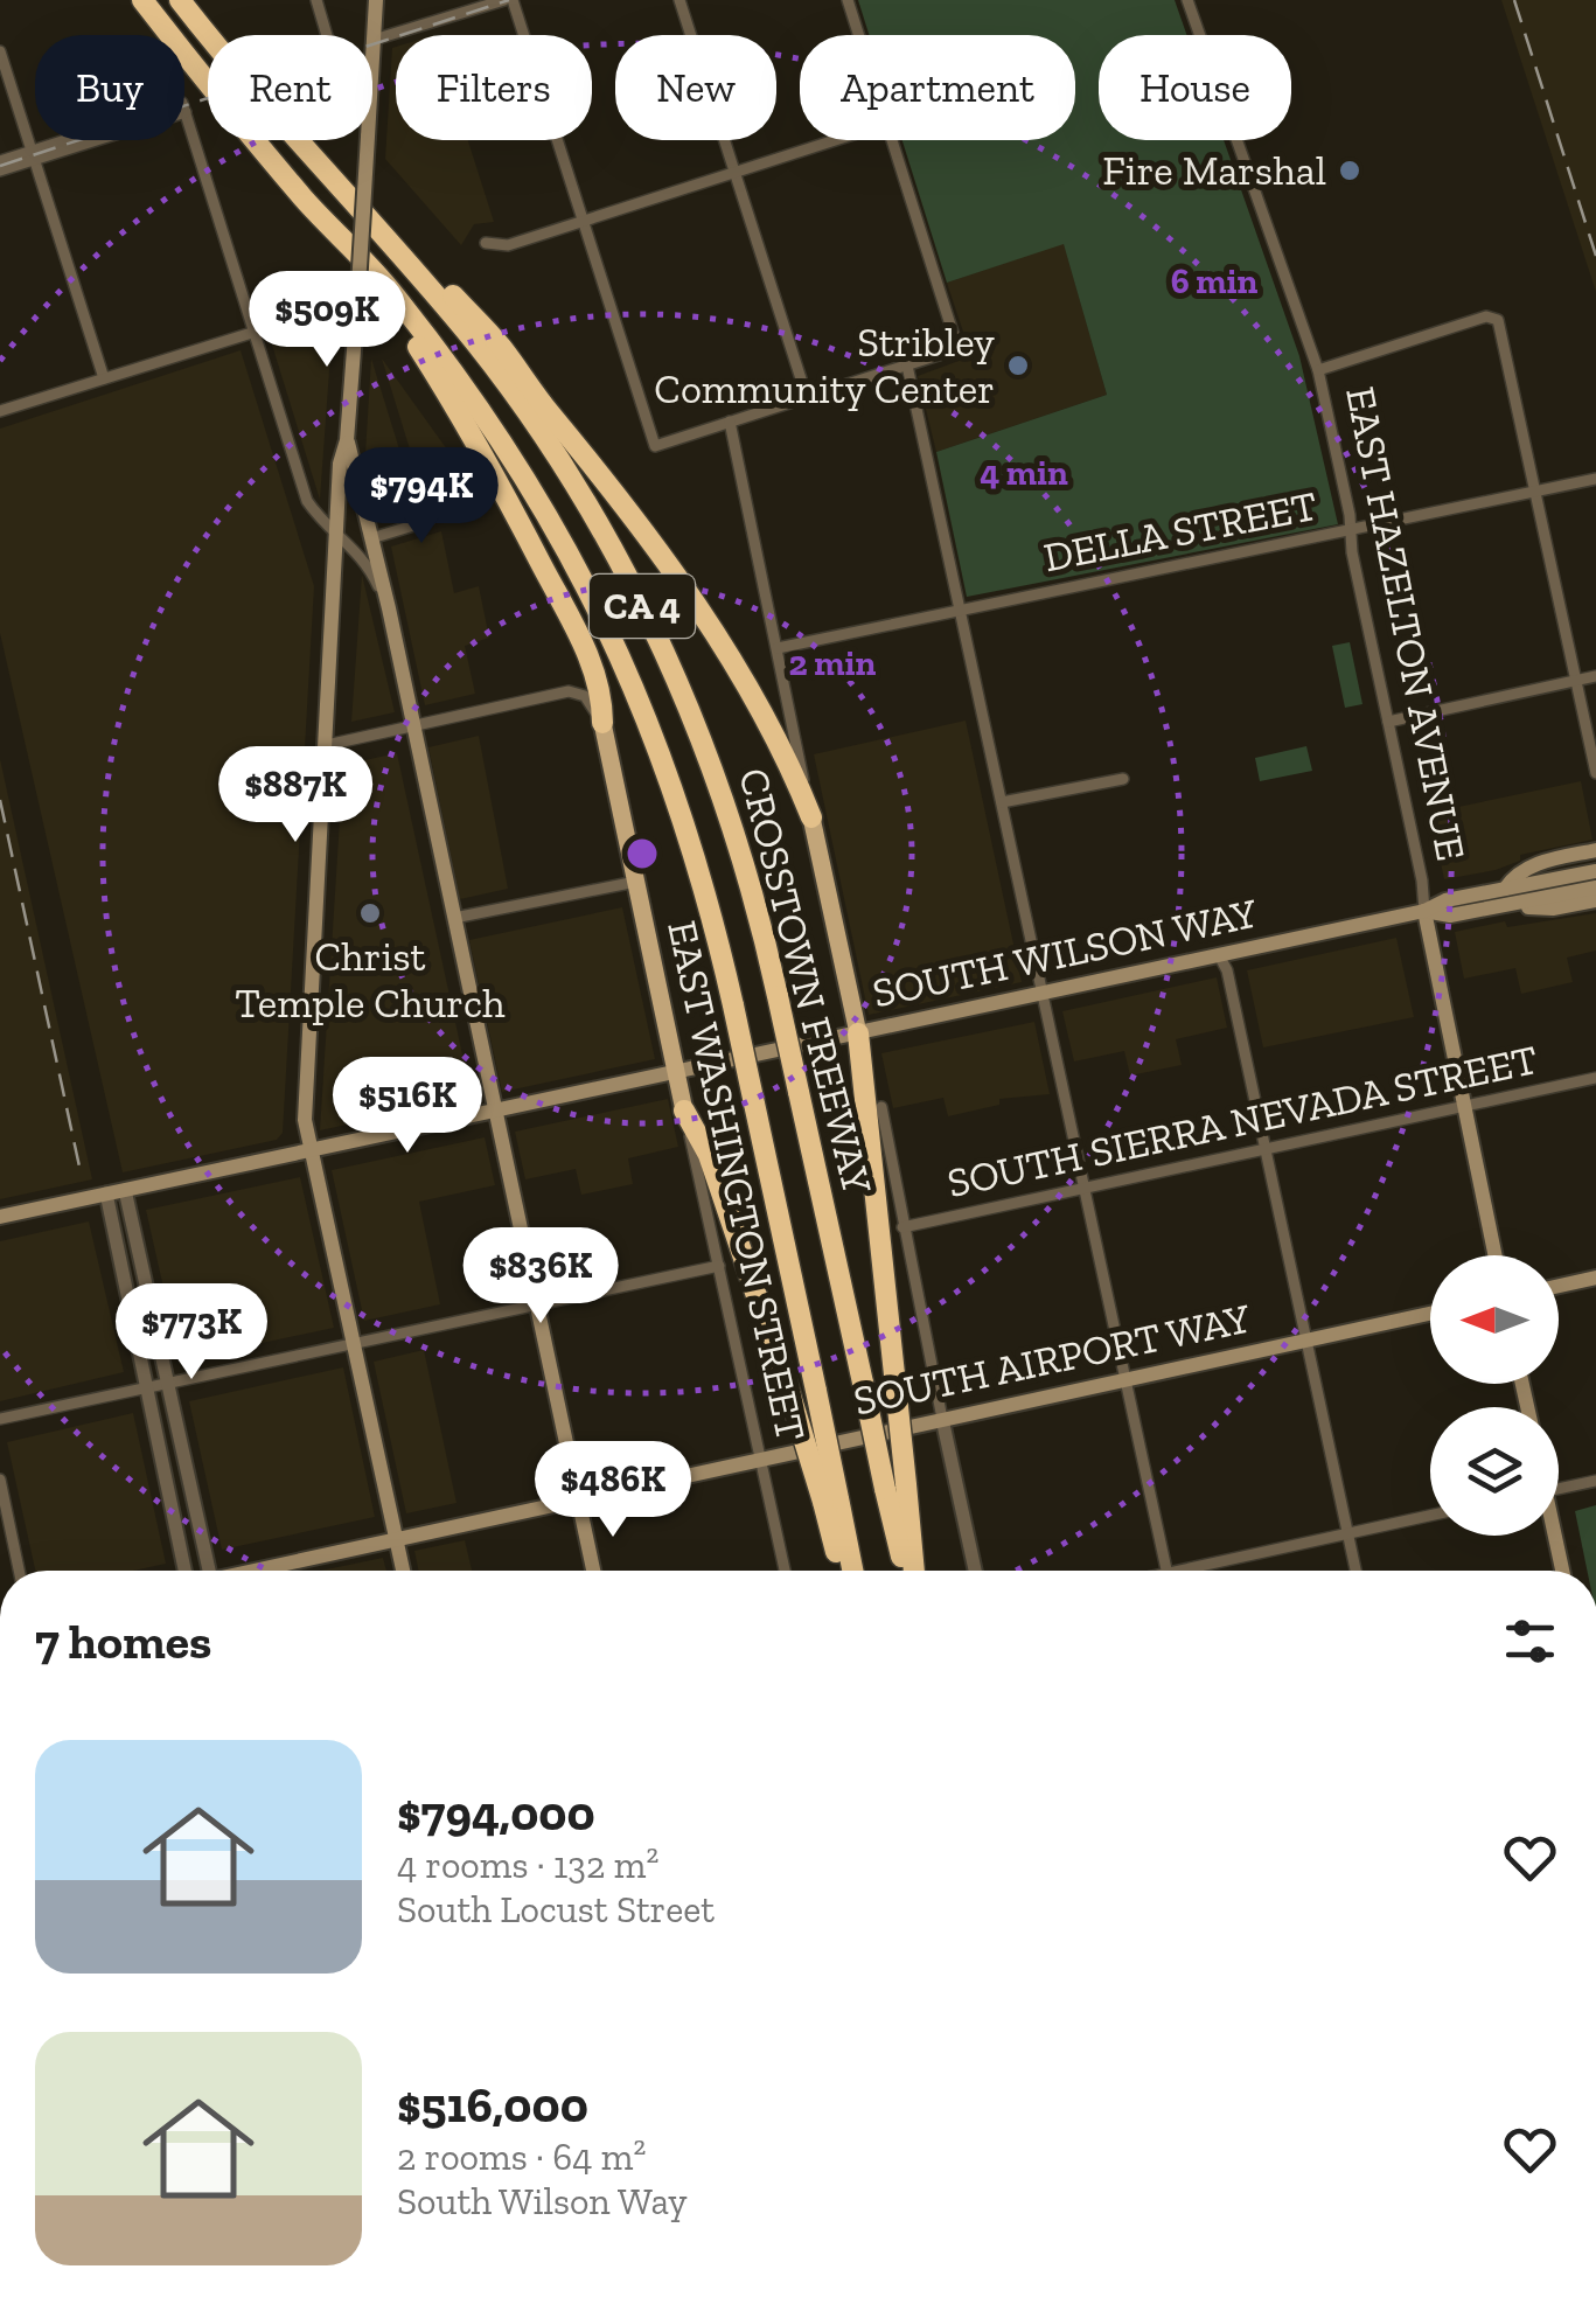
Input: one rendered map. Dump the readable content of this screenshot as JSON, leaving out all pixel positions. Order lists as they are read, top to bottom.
{
  "streets": {
    "highway": ["CA 4", "CROSSTOWN FREEWAY"],
    "main road": [
      "EAST HAZELTON AVENUE",
      "SOUTH WILSON WAY",
      "EAST WASHINGTON STREET",
      "SOUTH AIRPORT WAY"
    ],
    "street": ["DELLA STREET", "SOUTH SIERRA NEVADA STREET"]
  },
  "crossings": [
    ["DELLA STREET", "EAST HAZELTON AVENUE"],
    ["EAST HAZELTON AVENUE", "SOUTH WILSON WAY"],
    ["EAST HAZELTON AVENUE", "SOUTH SIERRA NEVADA STREET"],
    ["SOUTH WILSON WAY", "EAST WASHINGTON STREET"],
    ["EAST WASHINGTON STREET", "SOUTH AIRPORT WAY"]
  ],
  "places": ["Fire Marshal", "Stribley Community Center", "Christ Temple Church"],
  "north": "left",
  "page": {
    "chip": [
      "Buy",
      "Rent",
      "Filters",
      "New",
      "Apartment",
      "House"
    ],
    "price": [
      "$509K",
      "$794K",
      "$887K",
      "$516K",
      "$836K",
      "$773K",
      "$486K"
    ],
    "heading": "7 homes",
    "list": [
      {
        "name": "$794,000",
        "note": "4 rooms · 132 m² · South Locust Street"
      },
      {
        "name": "$516,000",
        "note": "2 rooms · 64 m² · South Wilson Way"
      }
    ]
  },
  "rings": ["6 min", "4 min", "2 min"]
}
